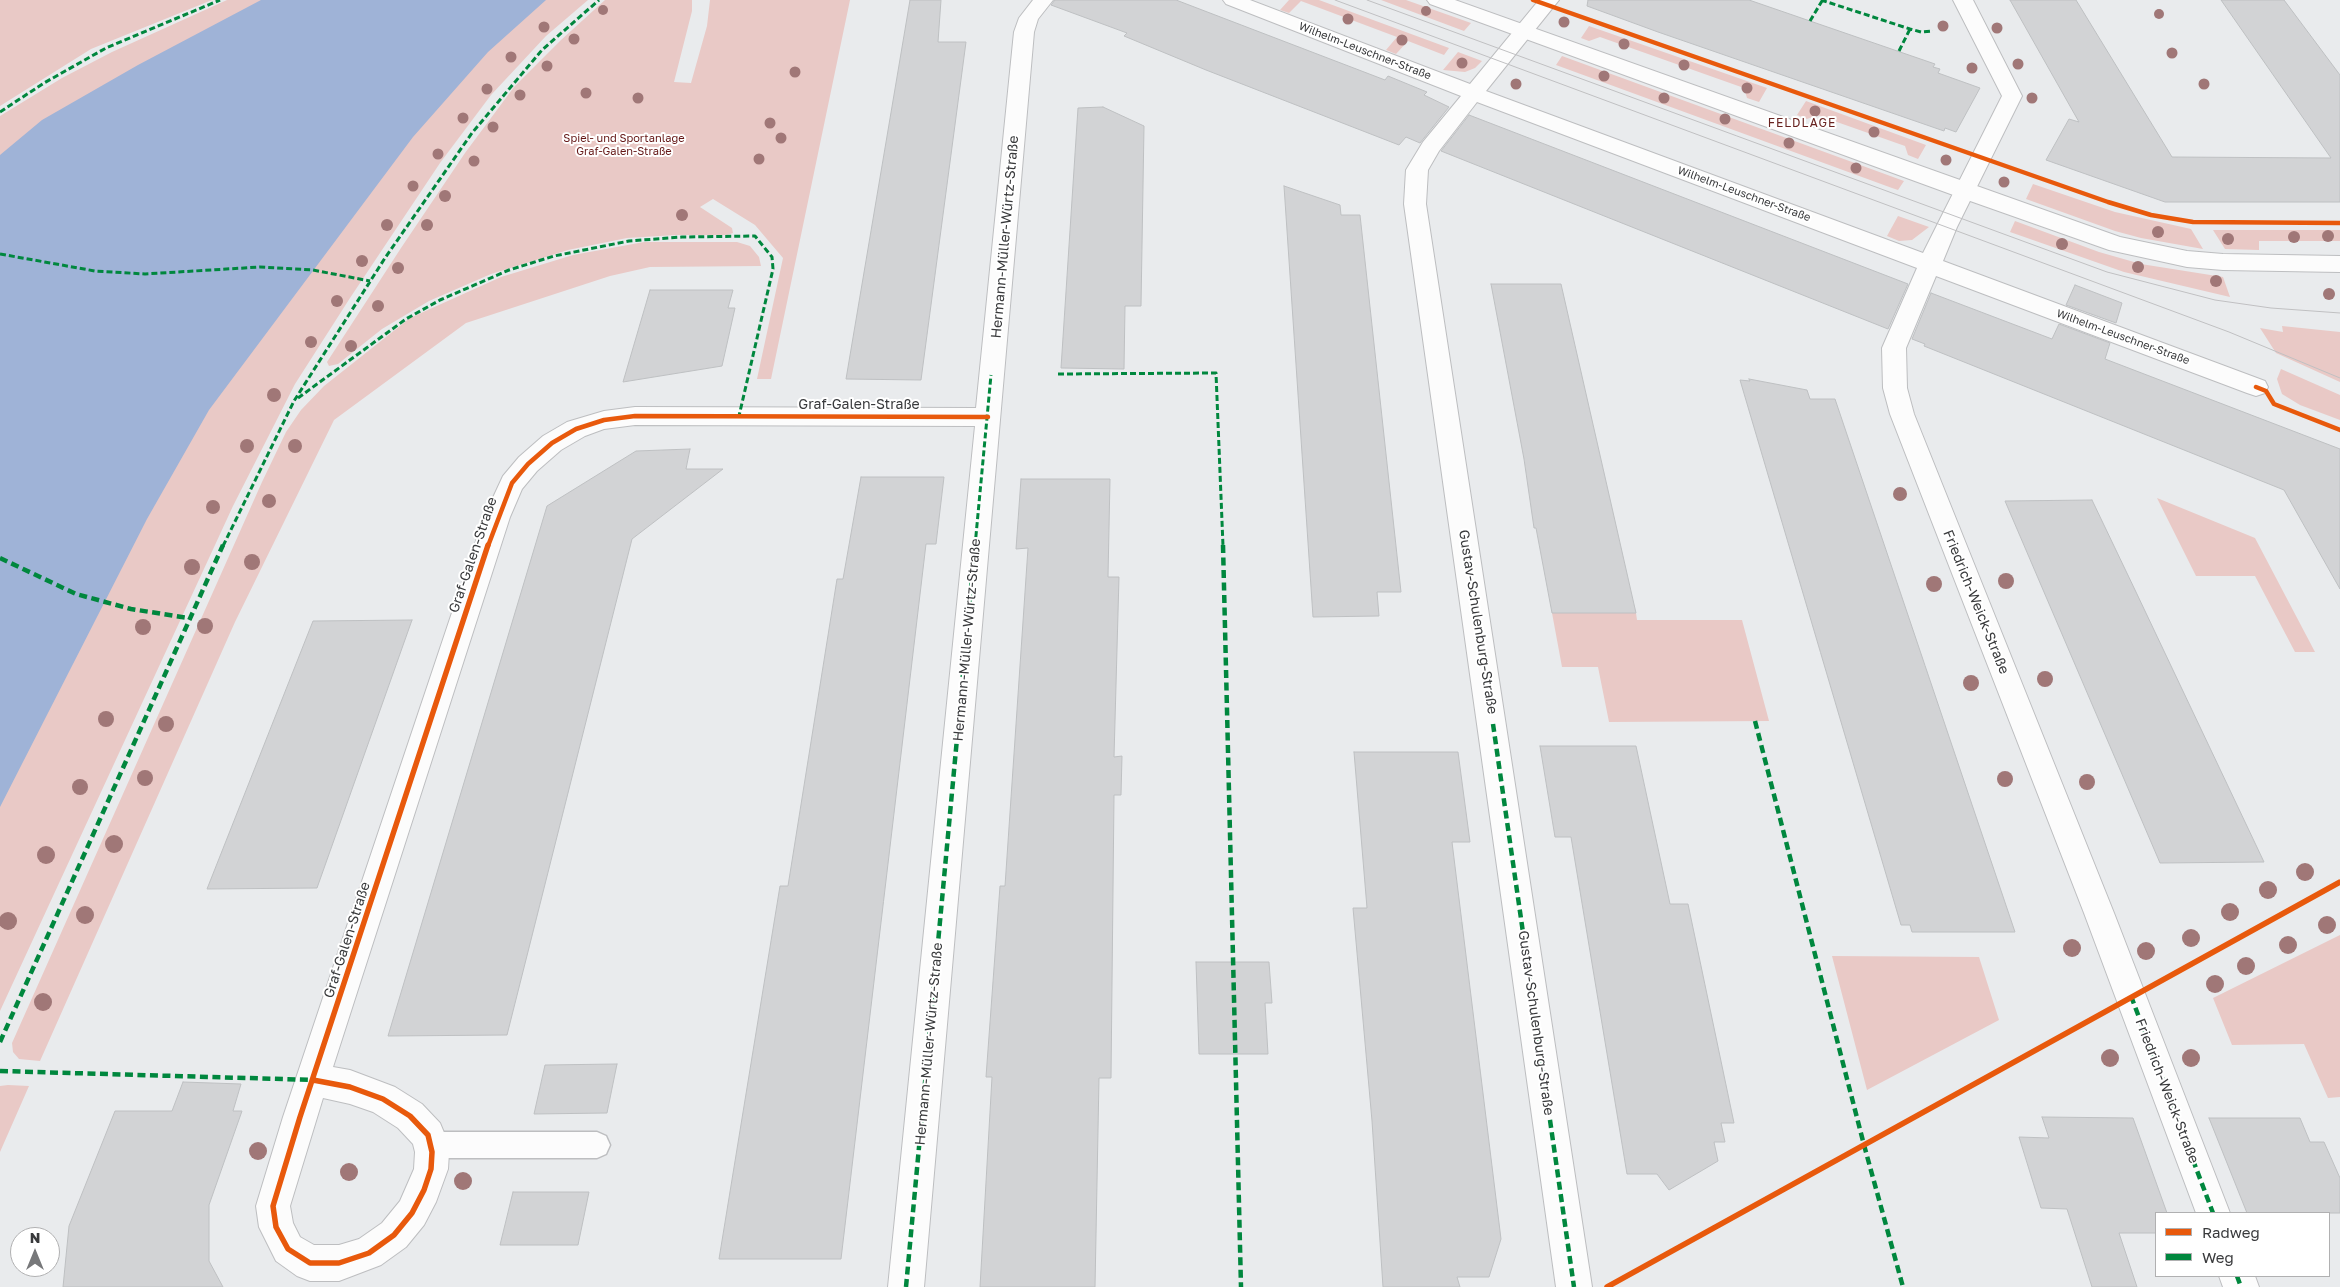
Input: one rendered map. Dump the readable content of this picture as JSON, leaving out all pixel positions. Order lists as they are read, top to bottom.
{
  "streets": {
    "street": [
      "Wilhelm-Leuschner-Straße",
      "Hermann-Müller-Würtz-Straße",
      "Graf-Galen-Straße",
      "Friedrich-Weick-Straße",
      "Gustav-Schulenburg-Straße"
    ]
  },
  "crossings": [
    ["Wilhelm-Leuschner-Straße", "Friedrich-Weick-Straße"],
    ["Wilhelm-Leuschner-Straße", "Gustav-Schulenburg-Straße"],
    ["Hermann-Müller-Würtz-Straße", "Graf-Galen-Straße"]
  ],
  "districts": ["FELDLAGE"],
  "parks": ["Spiel- und Sportanlage Graf-Galen-Straße"],
  "legend": ["Radweg", "Weg"],
  "north": "top"
}
